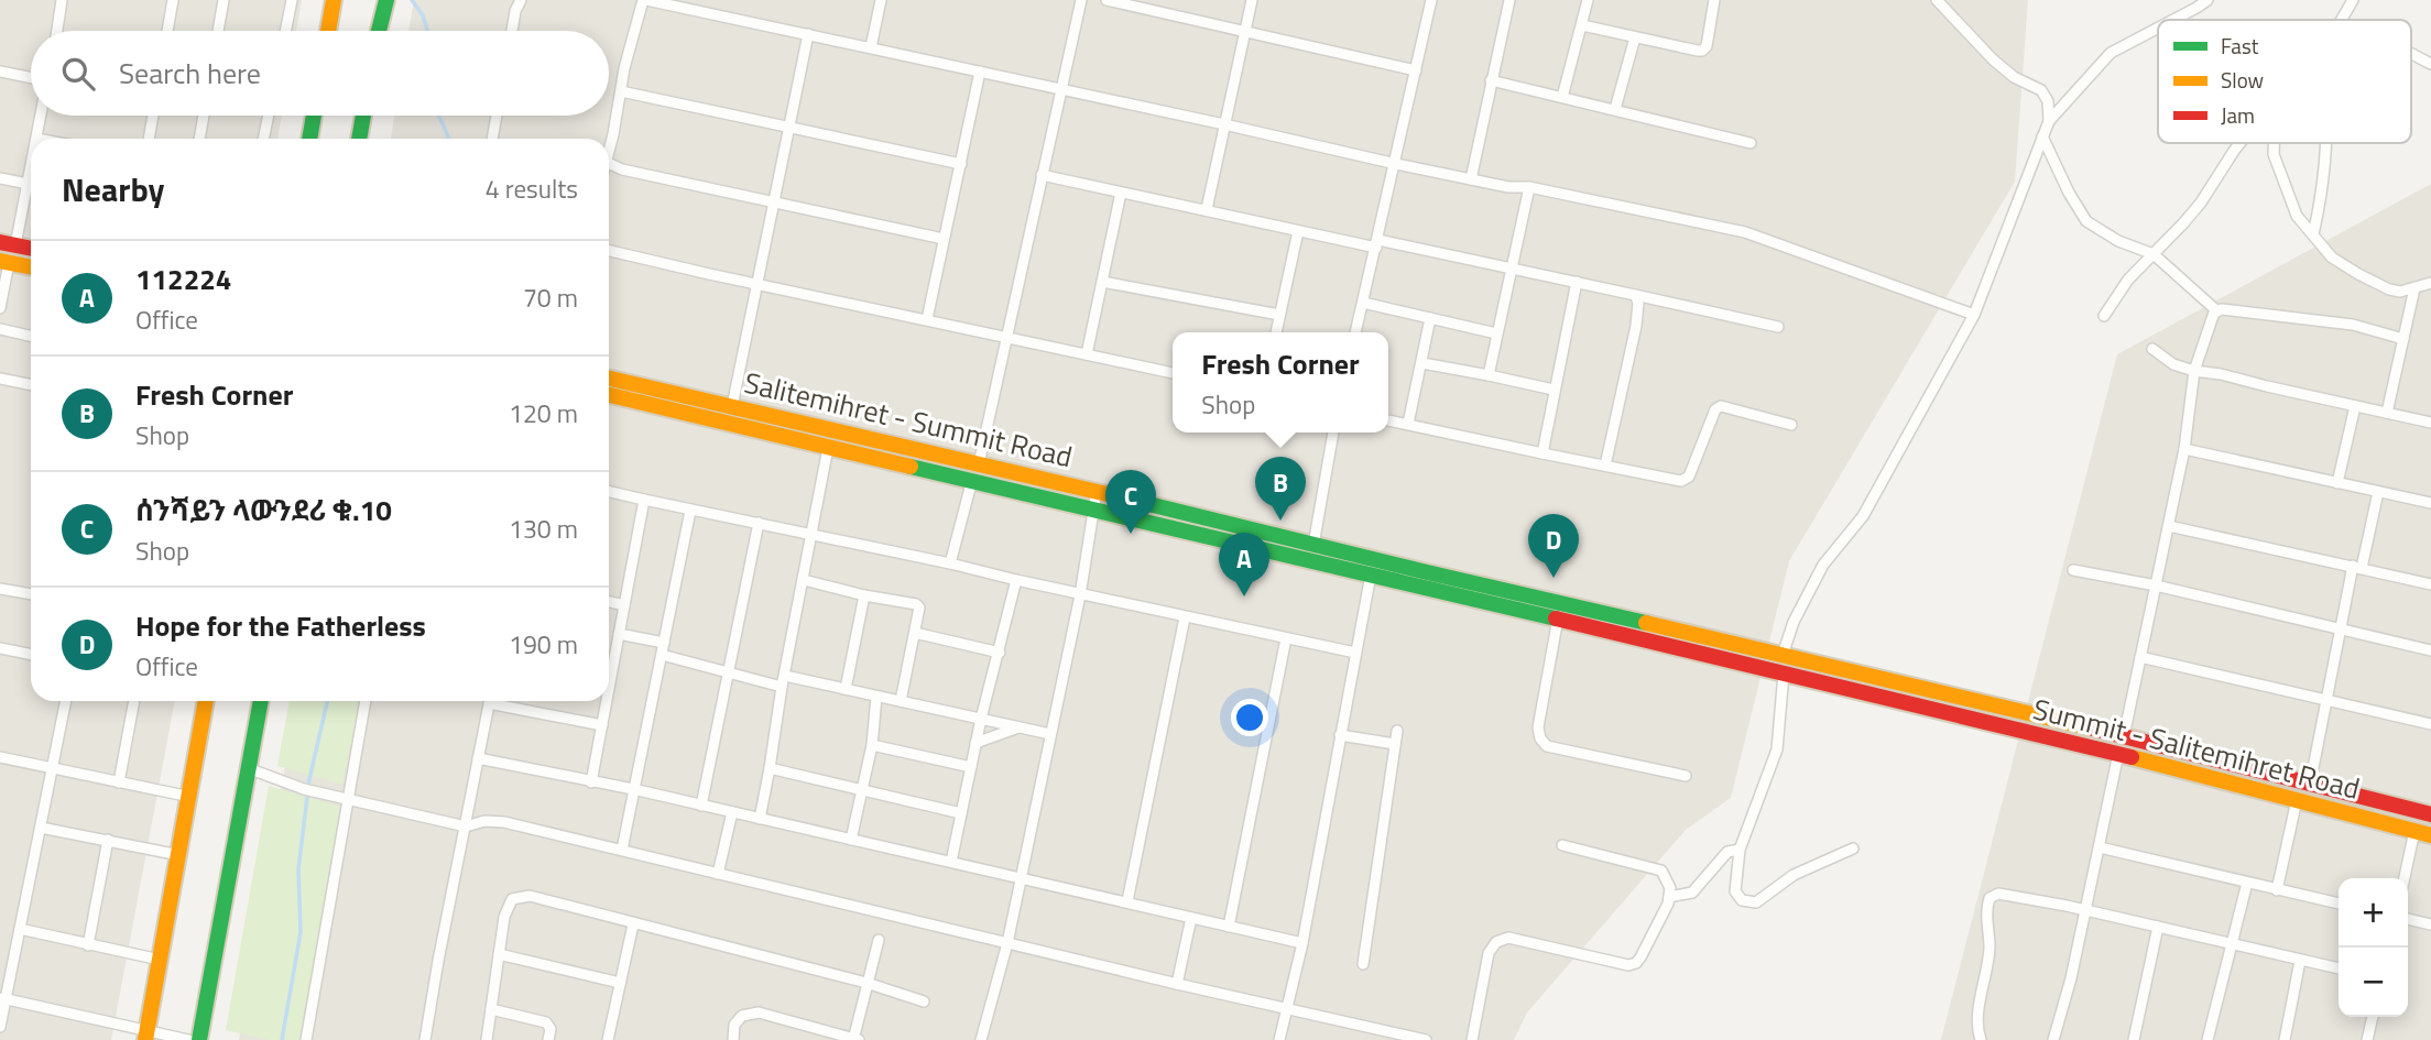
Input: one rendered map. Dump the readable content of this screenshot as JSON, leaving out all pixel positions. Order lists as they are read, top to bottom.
{
  "streets": {
    "main road": ["Salitemihret - Summit Road", "Summit - Salitemihret Road"]
  },
  "legend": ["Fast", "Slow", "Jam"],
  "page": {
    "search": "Search here",
    "heading": ["Nearby", "4 results"],
    "list": [
      {
        "mark": "A",
        "name": "112224",
        "note": "Office",
        "value": "70 m"
      },
      {
        "mark": "B",
        "name": "Fresh Corner",
        "note": "Shop",
        "value": "120 m"
      },
      {
        "mark": "C",
        "name": "ሰንሻይን ላውንደሪ ቁ.10",
        "note": "Shop",
        "value": "130 m"
      },
      {
        "mark": "D",
        "name": "Hope for the Fatherless",
        "note": "Office",
        "value": "190 m"
      }
    ],
    "popup": ["Fresh Corner", "Shop"],
    "pins": [
      "B",
      "C",
      "D",
      "A"
    ],
    "map_buttons": ["+", "−"]
  }
}
